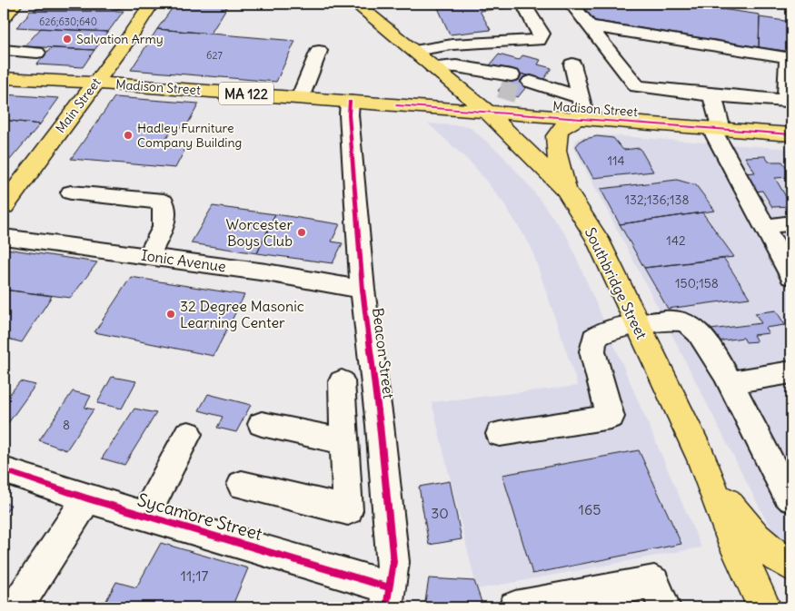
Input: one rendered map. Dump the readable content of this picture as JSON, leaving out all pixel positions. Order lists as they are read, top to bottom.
{
  "streets": {
    "main road": [
      "Madison Street",
      "MA 122",
      "Main Street",
      "Southbridge Street"
    ],
    "street": ["Ionic Avenue", "Beacon Street", "Sycamore Street"]
  },
  "crossings": [
    ["Madison Street", "MA 122"],
    ["Madison Street", "Main Street"],
    ["Madison Street", "Southbridge Street"],
    ["Madison Street", "Beacon Street"],
    ["MA 122", "Main Street"],
    ["Ionic Avenue", "Beacon Street"],
    ["Beacon Street", "Sycamore Street"]
  ],
  "places": [
    "Salvation Army",
    "Hadley Furniture Company Building",
    "Worcester Boys Club",
    "32 Degree Masonic Learning Center"
  ],
  "house_numbers": [
    "626;630;640",
    "627",
    "114",
    "132;136;138",
    "142",
    "150;158",
    "8",
    "165",
    "30",
    "11;17"
  ]
}
